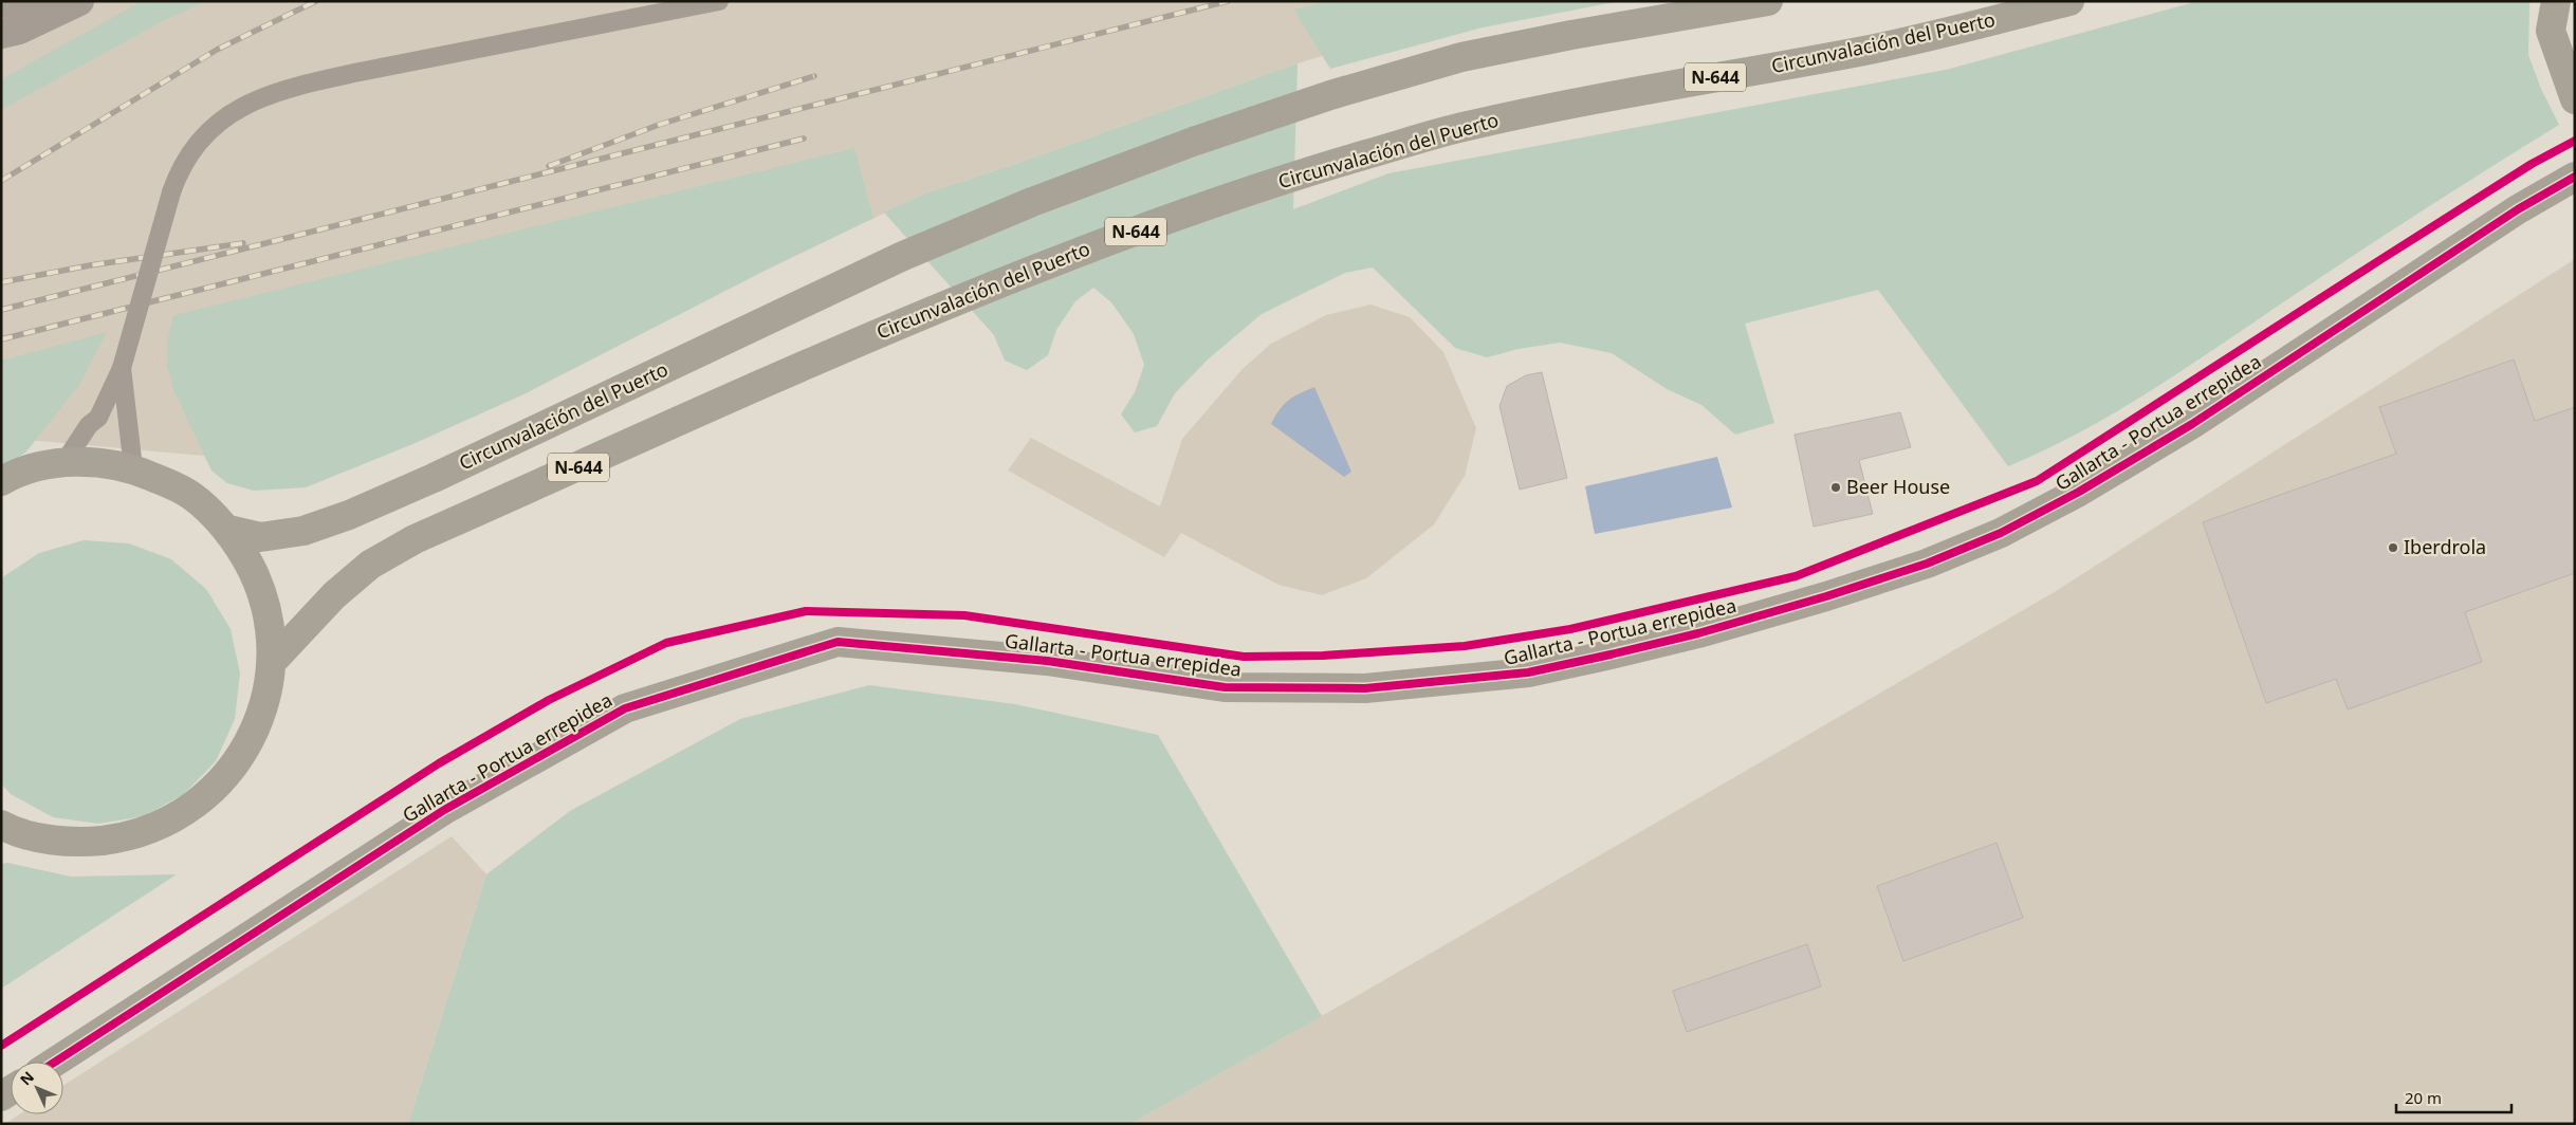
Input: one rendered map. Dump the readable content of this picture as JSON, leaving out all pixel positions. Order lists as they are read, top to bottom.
{
  "streets": {
    "highway": ["Circunvalación del Puerto", "N-644", "Gallarta - Portua errepidea"]
  },
  "places": ["Beer House", "Iberdrola"],
  "scale_bar": "20 m",
  "north": "top left"
}
